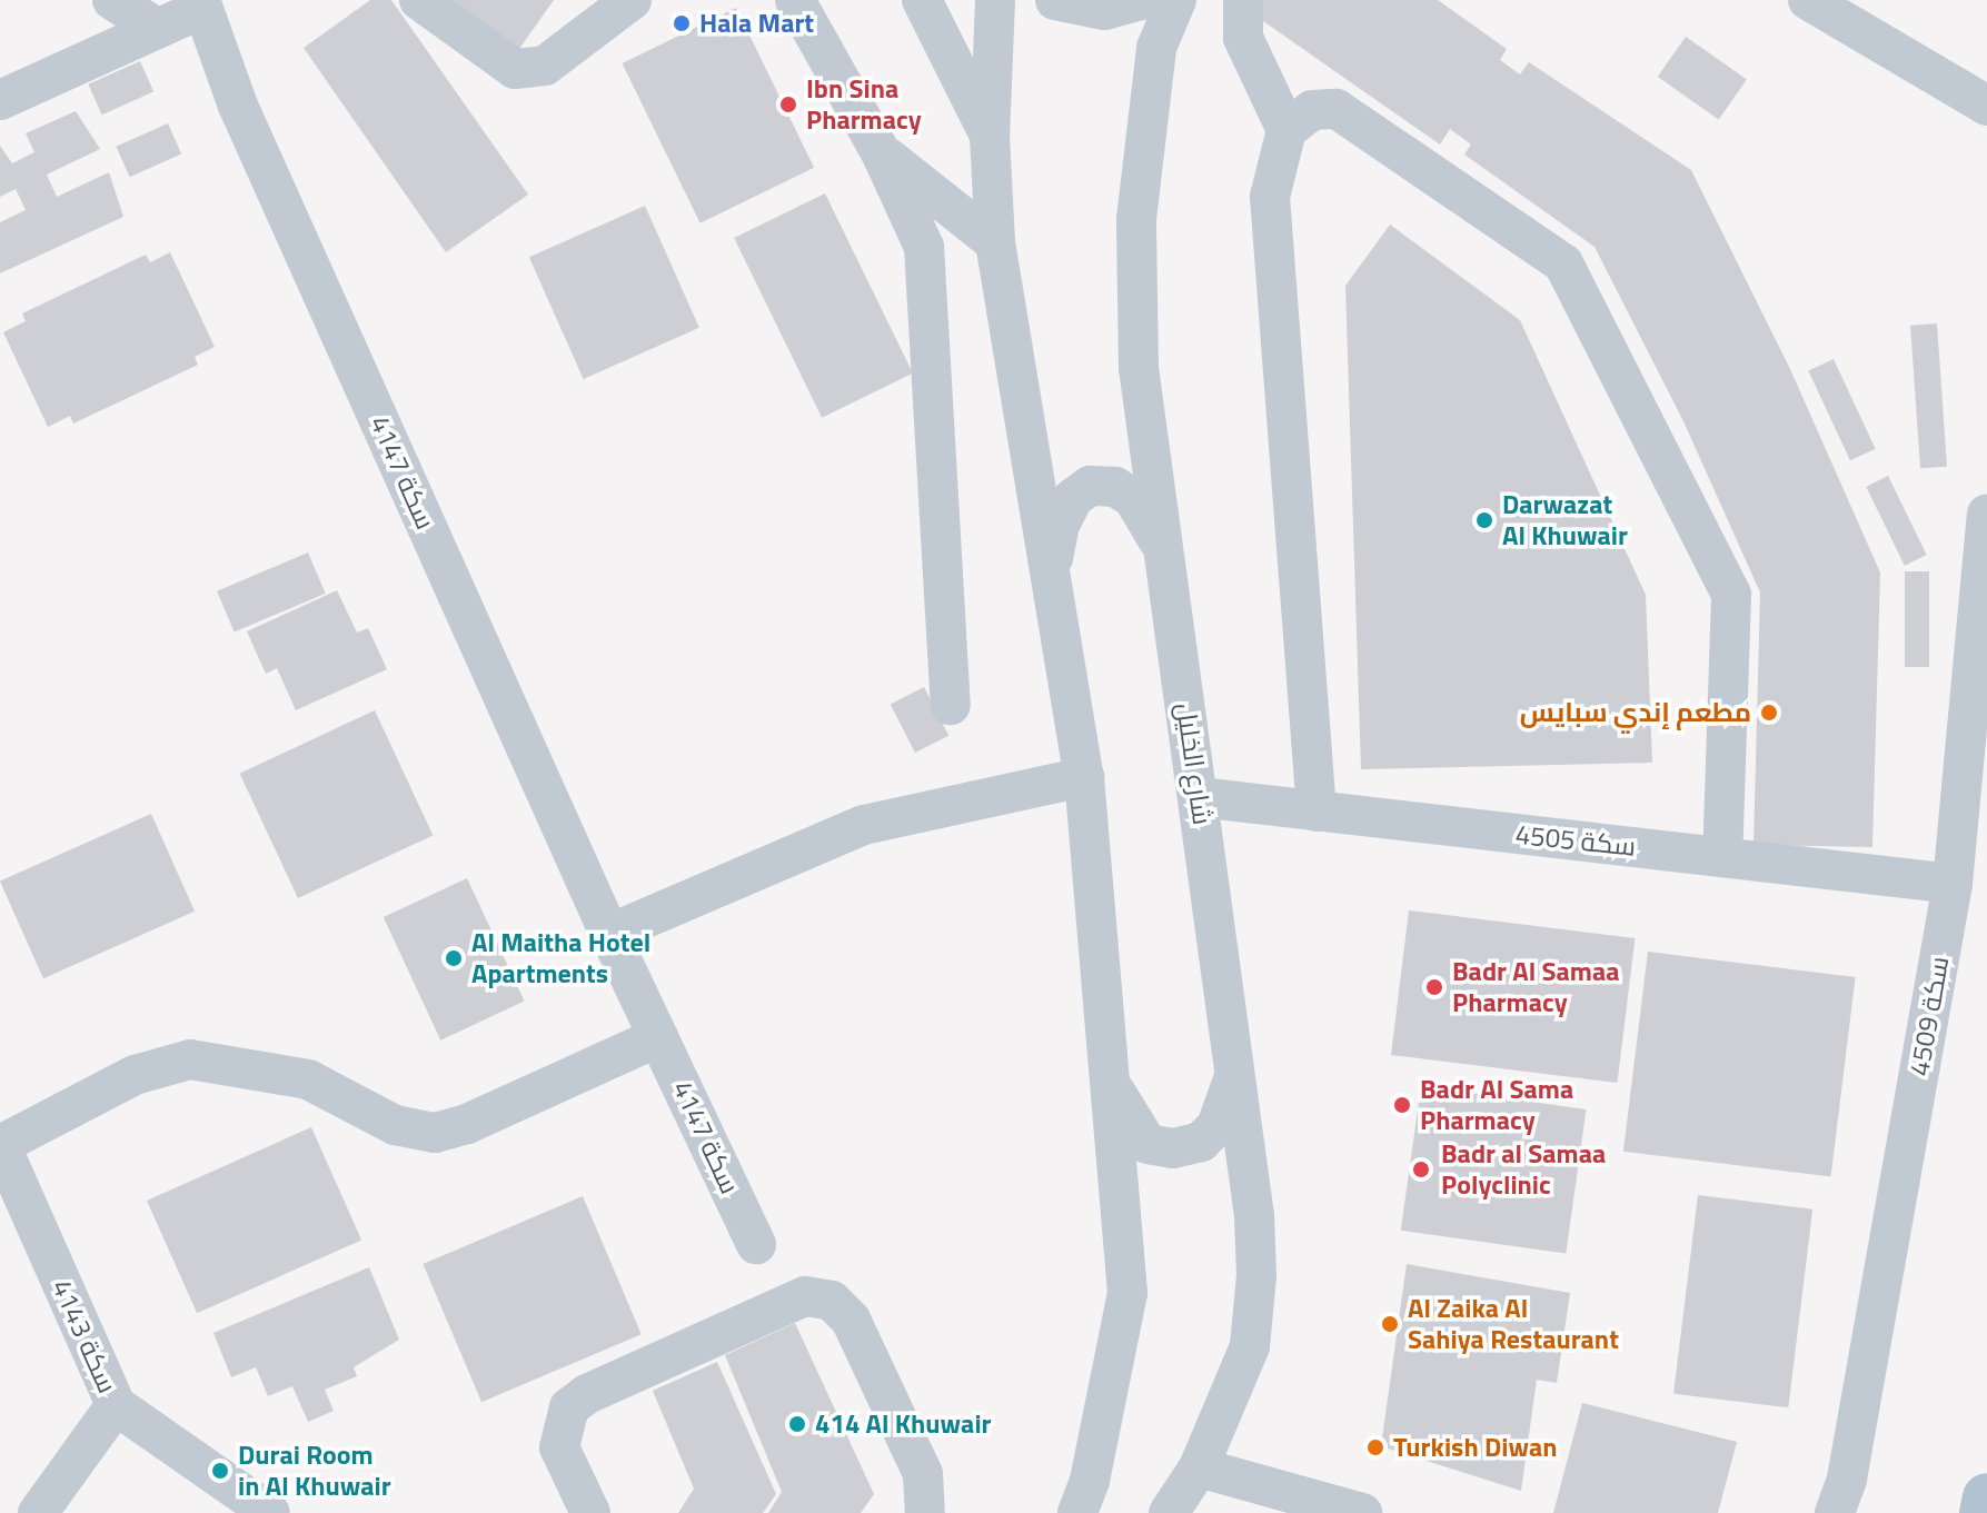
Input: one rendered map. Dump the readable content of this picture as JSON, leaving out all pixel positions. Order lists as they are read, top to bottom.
{
  "streets": {
    "street": [
      "سكة 4147",
      "شارع الخليل",
      "سكة 4505",
      "سكة 4509",
      "سكة 4143"
    ]
  },
  "crossings": [
    ["شارع الخليل", "سكة 4505"],
    ["سكة 4505", "سكة 4509"]
  ],
  "places": [
    "Hala Mart",
    "Ibn Sina Pharmacy",
    "Darwazat Al Khuwair",
    "مطعم إندي سبايس",
    "Al Maitha Hotel Apartments",
    "Badr Al Samaa Pharmacy",
    "Badr Al Sama Pharmacy",
    "Badr al Samaa Polyclinic",
    "Al Zaika Al Sahiya Restaurant",
    "414 Al Khuwair",
    "Turkish Diwan",
    "Durai Room in Al Khuwair"
  ]
}
